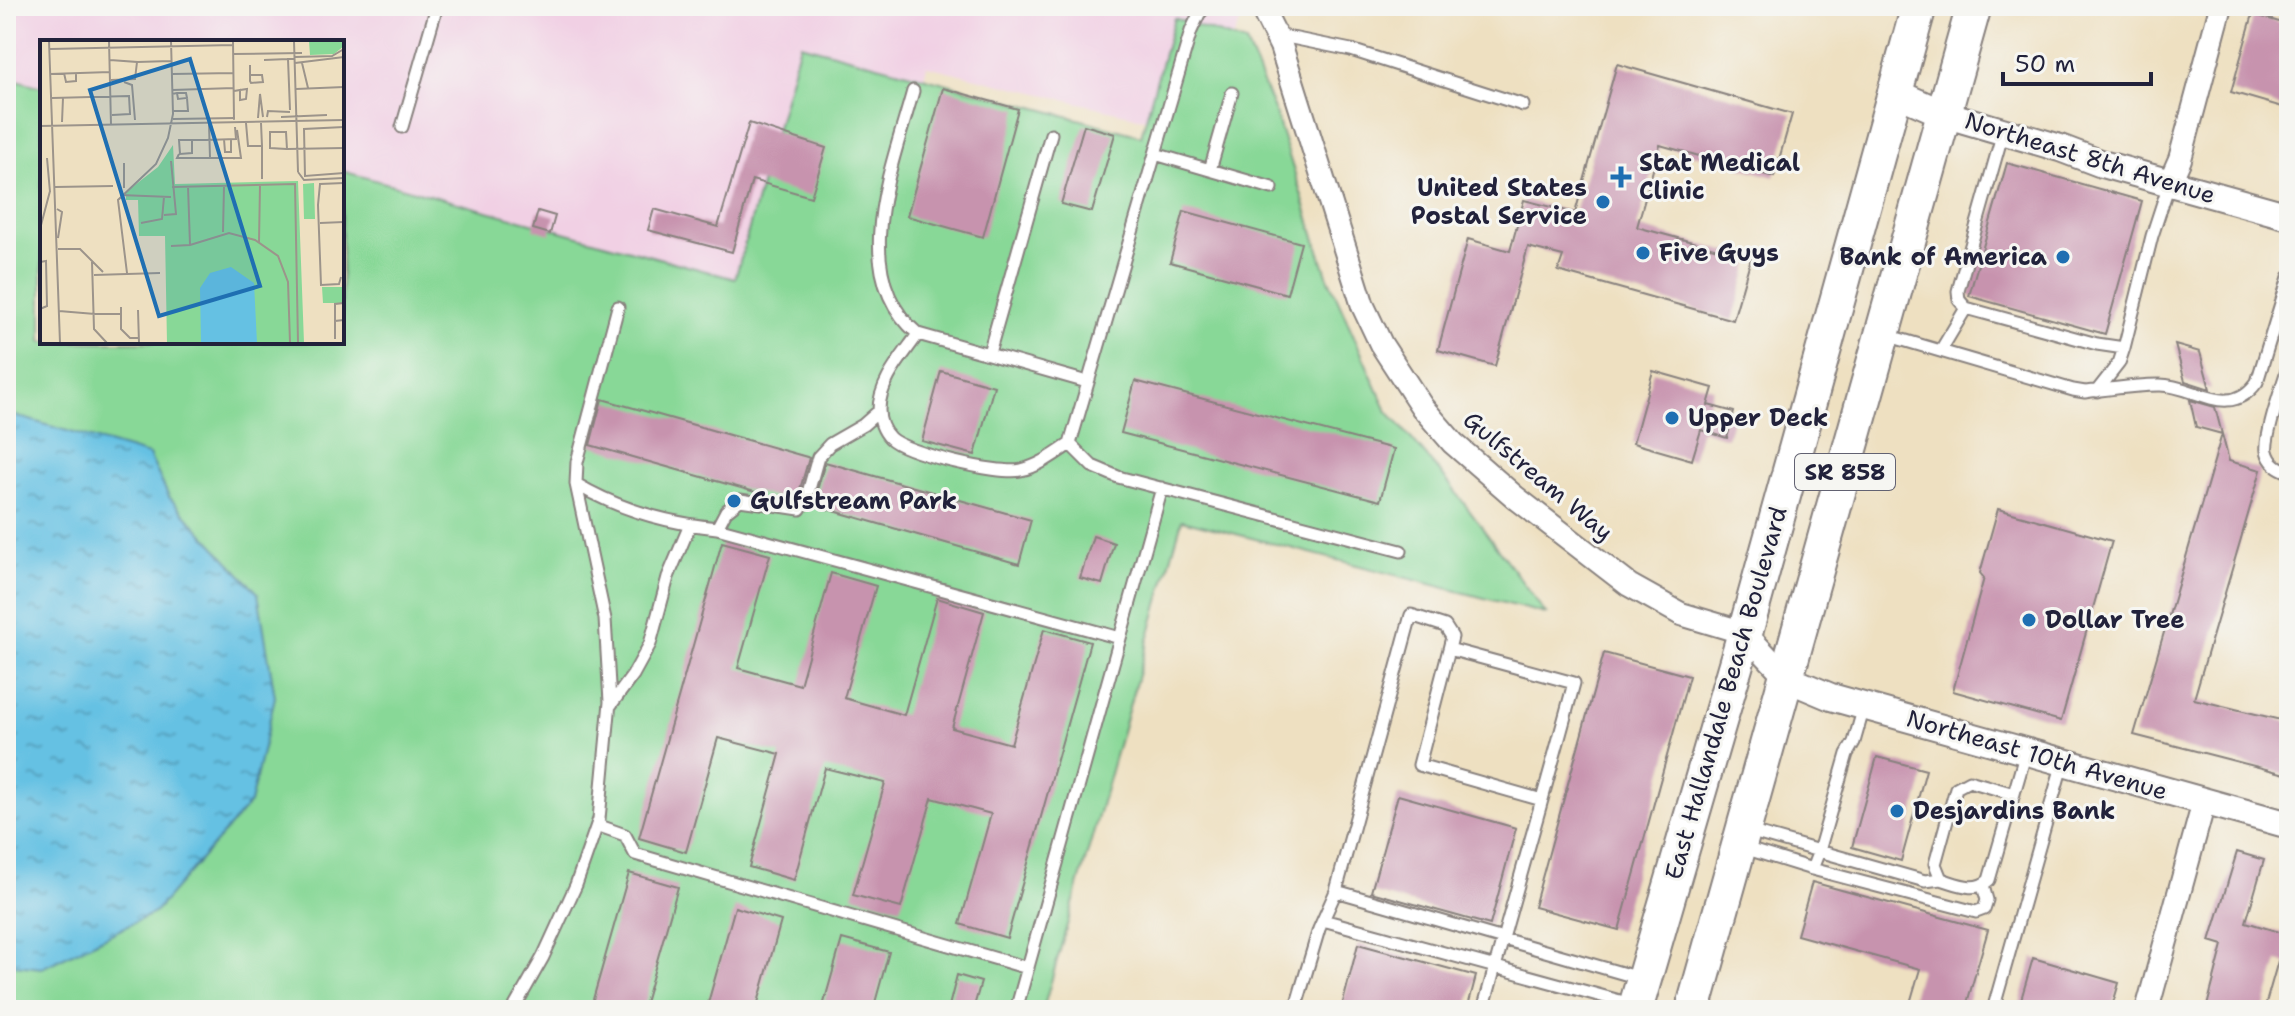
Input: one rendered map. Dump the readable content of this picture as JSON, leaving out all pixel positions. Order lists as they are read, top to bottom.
{
  "streets": {
    "main road": ["SR 858", "East Hallandale Beach Boulevard"],
    "street": ["Northeast 8th Avenue", "Gulfstream Way", "Northeast 10th Avenue"]
  },
  "crossings": [
    ["Northeast 8th Avenue", "SR 858"],
    ["Northeast 8th Avenue", "East Hallandale Beach Boulevard"],
    ["SR 858", "Northeast 10th Avenue"],
    ["Gulfstream Way", "East Hallandale Beach Boulevard"]
  ],
  "places": {
    "health": ["Stat Medical Clinic"],
    "other": [
      "United States Postal Service",
      "Five Guys",
      "Bank of America",
      "Upper Deck",
      "Gulfstream Park",
      "Dollar Tree",
      "Desjardins Bank"
    ]
  },
  "scale_bar": "50 m"
}
